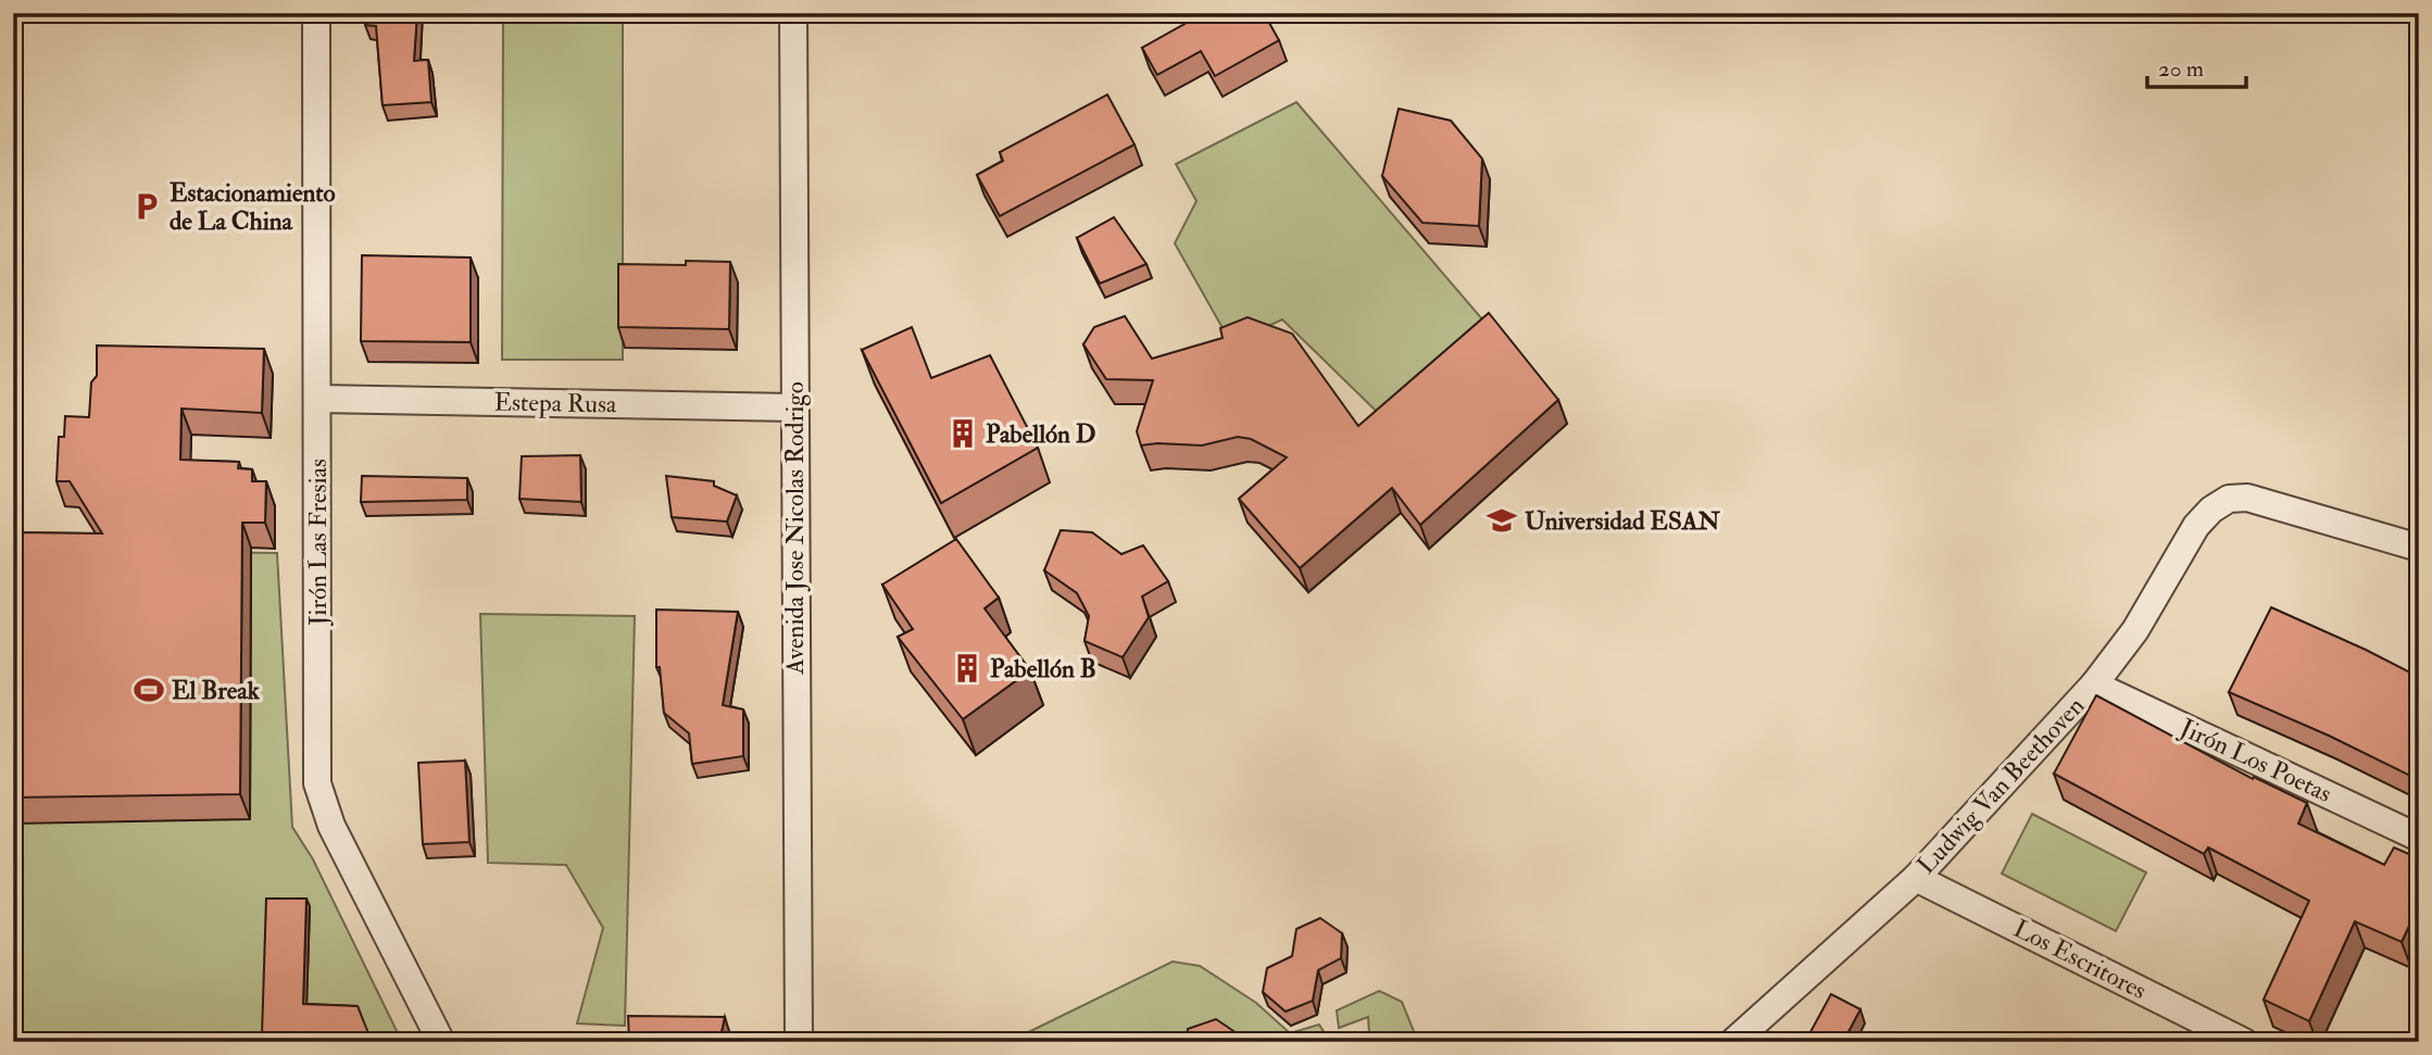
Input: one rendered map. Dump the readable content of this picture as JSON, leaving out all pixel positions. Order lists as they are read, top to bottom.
{
  "streets": {
    "street": [
      "Estepa Rusa",
      "Avenida Jose Nicolas Rodrigo",
      "Jirón Las Fresias",
      "Jirón Los Poetas",
      "Ludwig Van Beethoven",
      "Los Escritores"
    ]
  },
  "crossings": [
    ["Estepa Rusa", "Avenida Jose Nicolas Rodrigo"],
    ["Estepa Rusa", "Jirón Las Fresias"],
    ["Jirón Los Poetas", "Ludwig Van Beethoven"],
    ["Ludwig Van Beethoven", "Los Escritores"]
  ],
  "places": {
    "parking": ["Estacionamiento de La China"],
    "building": ["Pabellón D", "Pabellón B"],
    "school or university": ["Universidad ESAN"],
    "sports": ["El Break"]
  },
  "scale_bar": "20 m"
}
